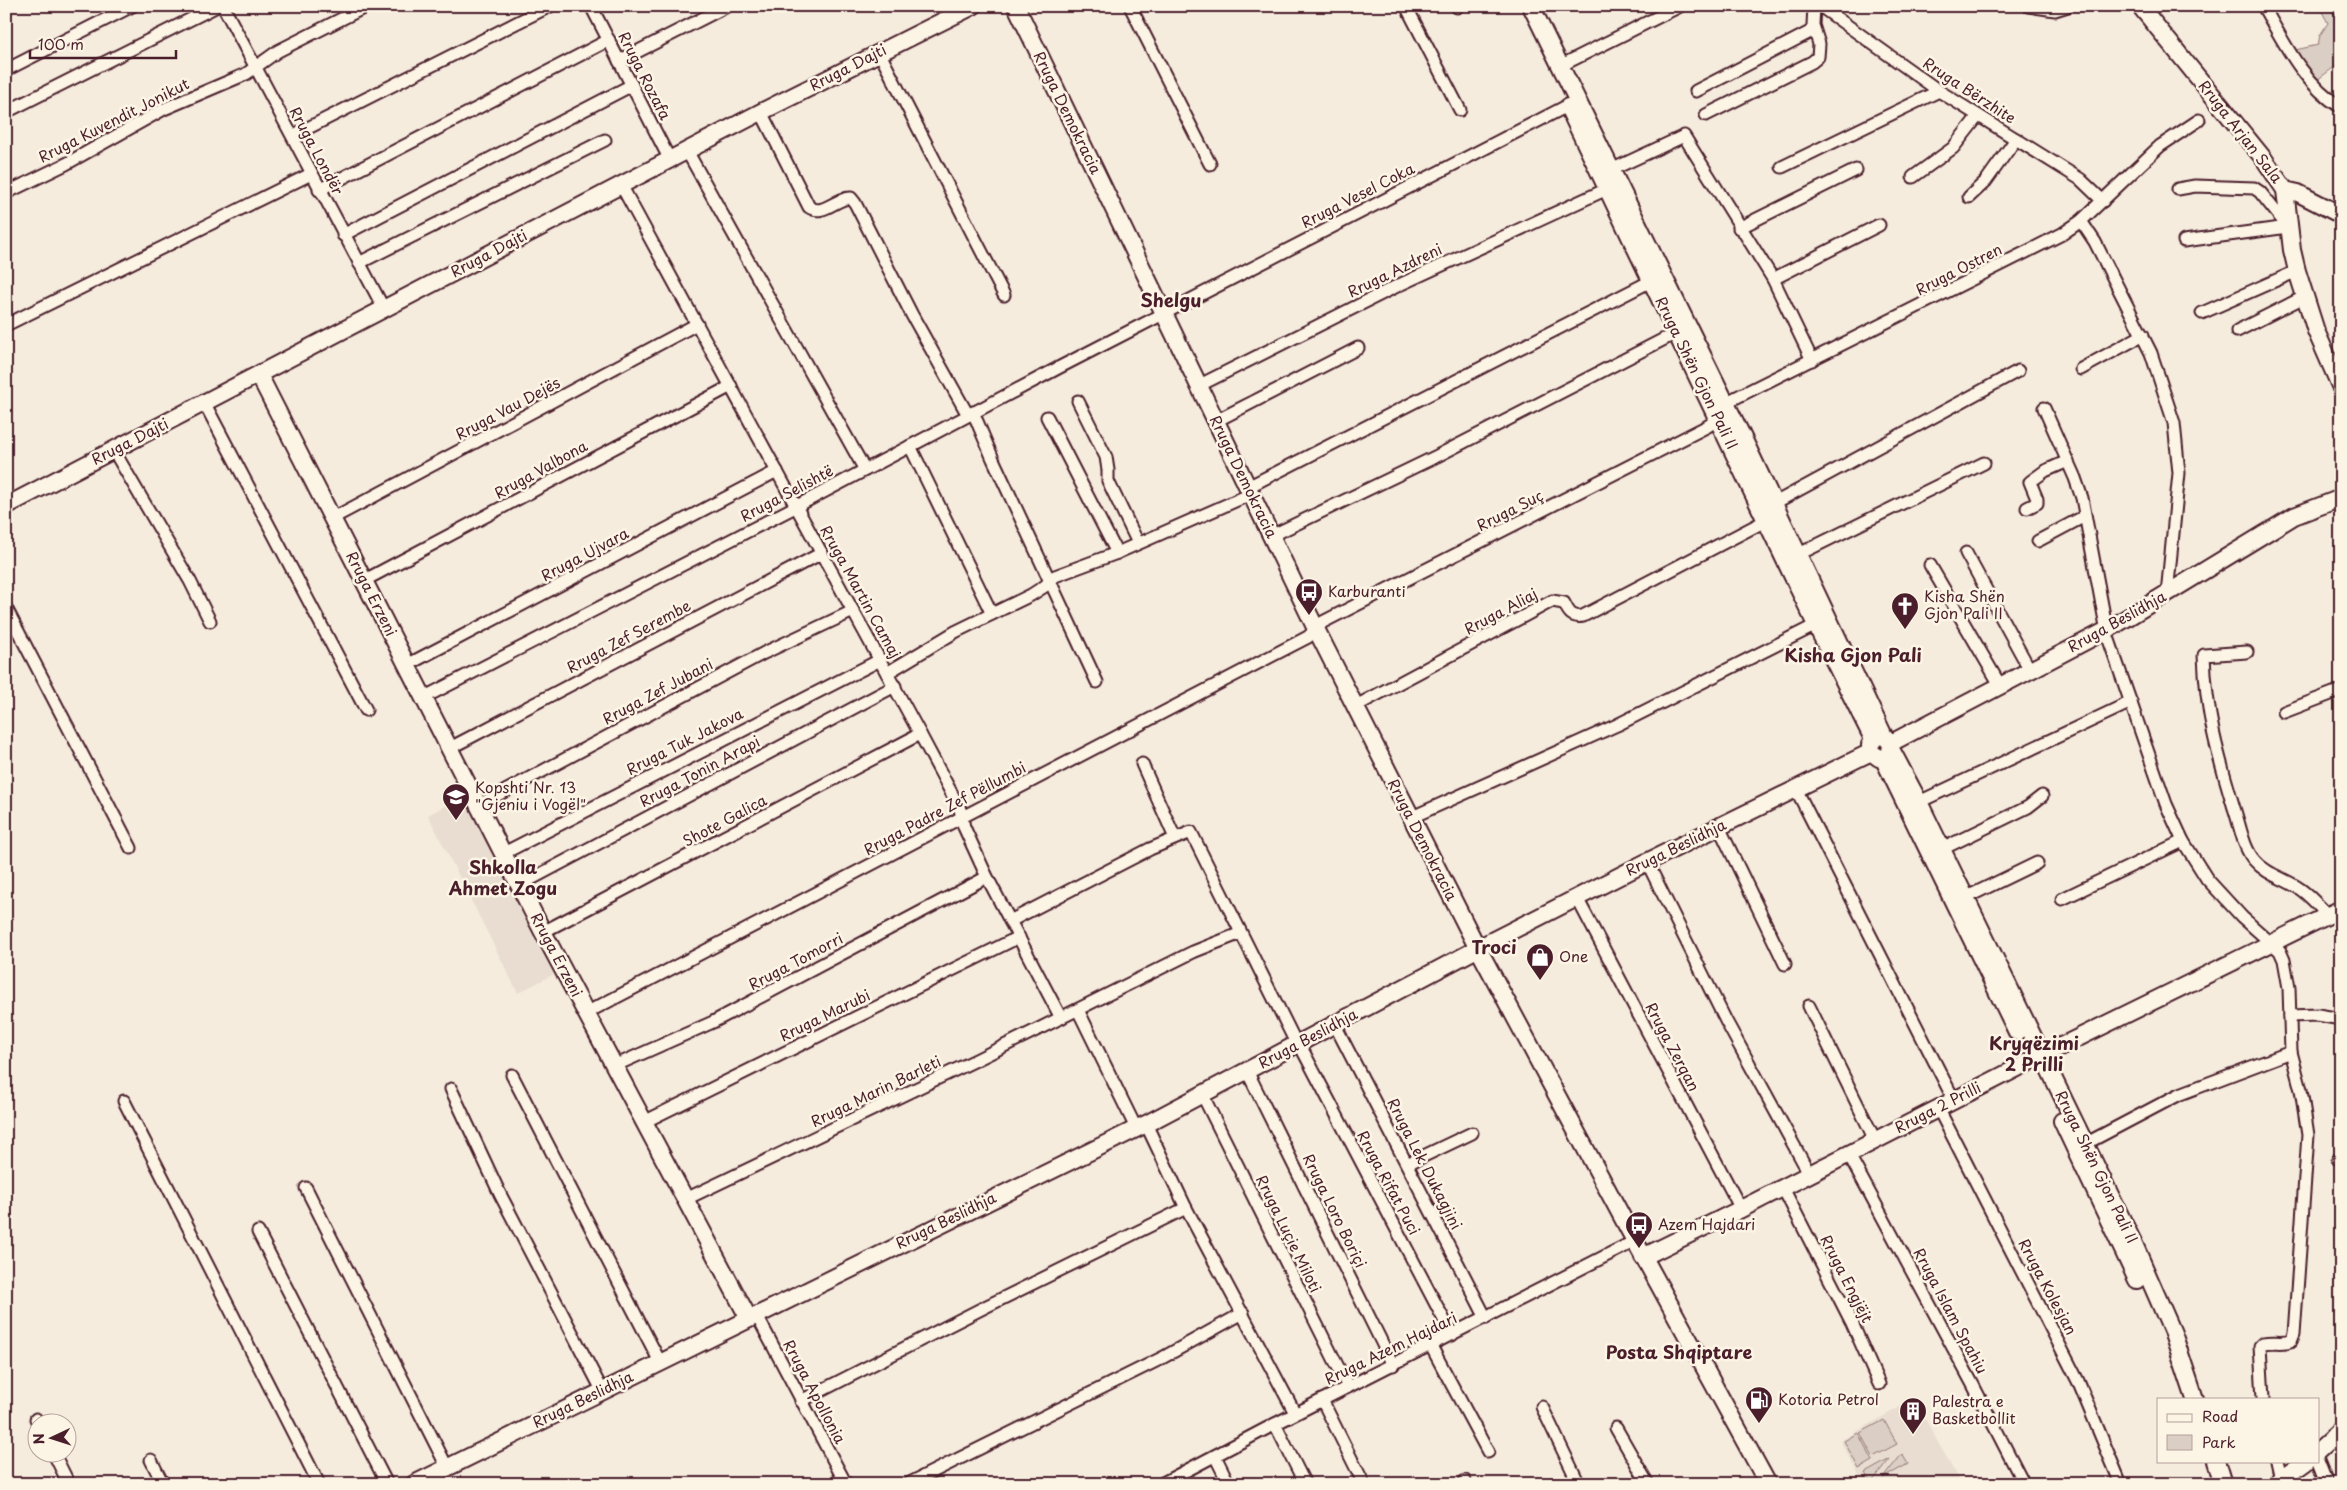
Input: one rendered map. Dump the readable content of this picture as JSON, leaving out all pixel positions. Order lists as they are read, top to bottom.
{
  "streets": {
    "street": [
      "Rruga Dajti",
      "Rruga Rozafa",
      "Rruga Bërzhite",
      "Rruga Demokracia",
      "Rruga Kuvendit Jonikut",
      "Rruga Arjan Sala",
      "Rruga Londër",
      "Rruga Vesel Coka",
      "Rruga Ostren",
      "Rruga Azdreni",
      "Rruga Shën Gjon Pali II",
      "Rruga Vau Dejës",
      "Rruga Valbona",
      "Rruga Selishtë",
      "Rruga Suç",
      "Rruga Ujvara",
      "Rruga Martin Camaj",
      "Rruga Erzeni",
      "Rruga Aliaj",
      "Rruga Beslidhja",
      "Rruga Zef Serembe",
      "Rruga Zef Jubani",
      "Rruga Tuk Jakova",
      "Rruga Tonin Arapi",
      "Rruga Padre Zef Pëllumbi",
      "Shote Galica",
      "Rruga Tomorri",
      "Rruga Marubi",
      "Rruga Zerqan",
      "Rruga Marin Barleti",
      "Rruga 2 Prilli",
      "Rruga Lek Dukagjini",
      "Rruga Rifat Puci",
      "Rruga Loro Boriçi",
      "Rruga Luçie Miloti",
      "Rruga Engjëjt",
      "Rruga Kolesjan",
      "Rruga Islam Spahiu",
      "Rruga Azem Hajdari",
      "Rruga Apollonia"
    ]
  },
  "crossings": [
    ["Rruga Dajti", "Rruga Rozafa"],
    ["Rruga Dajti", "Rruga Londër"],
    ["Rruga Dajti", "Rruga Martin Camaj"],
    ["Rruga Dajti", "Rruga Erzeni"],
    ["Rruga Bërzhite", "Rruga Ostren"],
    ["Rruga Demokracia", "Rruga Vesel Coka"],
    ["Rruga Demokracia", "Rruga Azdreni"],
    ["Rruga Demokracia", "Rruga Selishtë"],
    ["Rruga Demokracia", "Rruga Suç"],
    ["Rruga Demokracia", "Rruga Aliaj"],
    ["Rruga Demokracia", "Rruga Beslidhja"],
    ["Rruga Demokracia", "Rruga Padre Zef Pëllumbi"],
    ["Rruga Demokracia", "Rruga 2 Prilli"],
    ["Rruga Demokracia", "Rruga Azem Hajdari"],
    ["Rruga Kuvendit Jonikut", "Rruga Londër"],
    ["Rruga Vesel Coka", "Rruga Shën Gjon Pali II"],
    ["Rruga Vesel Coka", "Rruga Selishtë"],
    ["Rruga Ostren", "Rruga Shën Gjon Pali II"],
    ["Rruga Azdreni", "Rruga Shën Gjon Pali II"],
    ["Rruga Shën Gjon Pali II", "Rruga Suç"],
    ["Rruga Shën Gjon Pali II", "Rruga Aliaj"],
    ["Rruga Shën Gjon Pali II", "Rruga Beslidhja"],
    ["Rruga Shën Gjon Pali II", "Rruga 2 Prilli"],
    ["Rruga Vau Dejës", "Rruga Martin Camaj"],
    ["Rruga Vau Dejës", "Rruga Erzeni"],
    ["Rruga Valbona", "Rruga Martin Camaj"],
    ["Rruga Valbona", "Rruga Erzeni"],
    ["Rruga Selishtë", "Rruga Martin Camaj"],
    ["Rruga Selishtë", "Rruga Erzeni"],
    ["Rruga Suç", "Rruga Padre Zef Pëllumbi"],
    ["Rruga Ujvara", "Rruga Martin Camaj"],
    ["Rruga Ujvara", "Rruga Erzeni"],
    ["Rruga Martin Camaj", "Rruga Zef Serembe"],
    ["Rruga Martin Camaj", "Rruga Zef Jubani"],
    ["Rruga Martin Camaj", "Rruga Tuk Jakova"],
    ["Rruga Martin Camaj", "Rruga Tonin Arapi"],
    ["Rruga Martin Camaj", "Rruga Padre Zef Pëllumbi"],
    ["Rruga Martin Camaj", "Shote Galica"],
    ["Rruga Martin Camaj", "Rruga Tomorri"],
    ["Rruga Martin Camaj", "Rruga Marubi"],
    ["Rruga Martin Camaj", "Rruga Marin Barleti"],
    ["Rruga Erzeni", "Rruga Beslidhja"],
    ["Rruga Erzeni", "Rruga Zef Serembe"],
    ["Rruga Erzeni", "Rruga Zef Jubani"],
    ["Rruga Erzeni", "Rruga Tuk Jakova"],
    ["Rruga Erzeni", "Rruga Tonin Arapi"],
    ["Rruga Erzeni", "Rruga Padre Zef Pëllumbi"],
    ["Rruga Erzeni", "Shote Galica"],
    ["Rruga Erzeni", "Rruga Tomorri"],
    ["Rruga Erzeni", "Rruga Marubi"],
    ["Rruga Erzeni", "Rruga Marin Barleti"],
    ["Rruga Erzeni", "Rruga Apollonia"],
    ["Rruga Beslidhja", "Rruga Zerqan"],
    ["Rruga Beslidhja", "Rruga Lek Dukagjini"],
    ["Rruga Beslidhja", "Rruga Rifat Puci"],
    ["Rruga Beslidhja", "Rruga Loro Boriçi"],
    ["Rruga Beslidhja", "Rruga Luçie Miloti"],
    ["Rruga Beslidhja", "Rruga Apollonia"],
    ["Rruga Zerqan", "Rruga 2 Prilli"],
    ["Rruga Marin Barleti", "Rruga Rifat Puci"],
    ["Rruga 2 Prilli", "Rruga Engjëjt"],
    ["Rruga 2 Prilli", "Rruga Kolesjan"],
    ["Rruga 2 Prilli", "Rruga Islam Spahiu"],
    ["Rruga Lek Dukagjini", "Rruga Azem Hajdari"],
    ["Rruga Rifat Puci", "Rruga Azem Hajdari"],
    ["Rruga Loro Boriçi", "Rruga Azem Hajdari"],
    ["Rruga Luçie Miloti", "Rruga Azem Hajdari"]
  ],
  "districts": [
    "Shelgu",
    "Kisha Gjon Pali",
    "Shkolla Ahmet Zogu",
    "Troci",
    "Kryqëzimi 2 Prilli",
    "Posta Shqiptare"
  ],
  "places": {
    "bus stop": ["Karburanti", "Azem Hajdari"],
    "church": ["Kisha Shën Gjon Pali II"],
    "school or university": ["Kopshti Nr. 13 \"Gjeniu i Vogël\""],
    "shop": ["One"],
    "fuel station": ["Kotoria Petrol"],
    "building": ["Palestra e Basketbollit"]
  },
  "legend": ["Road", "Park"],
  "scale_bar": "100 m",
  "north": "left"
}
